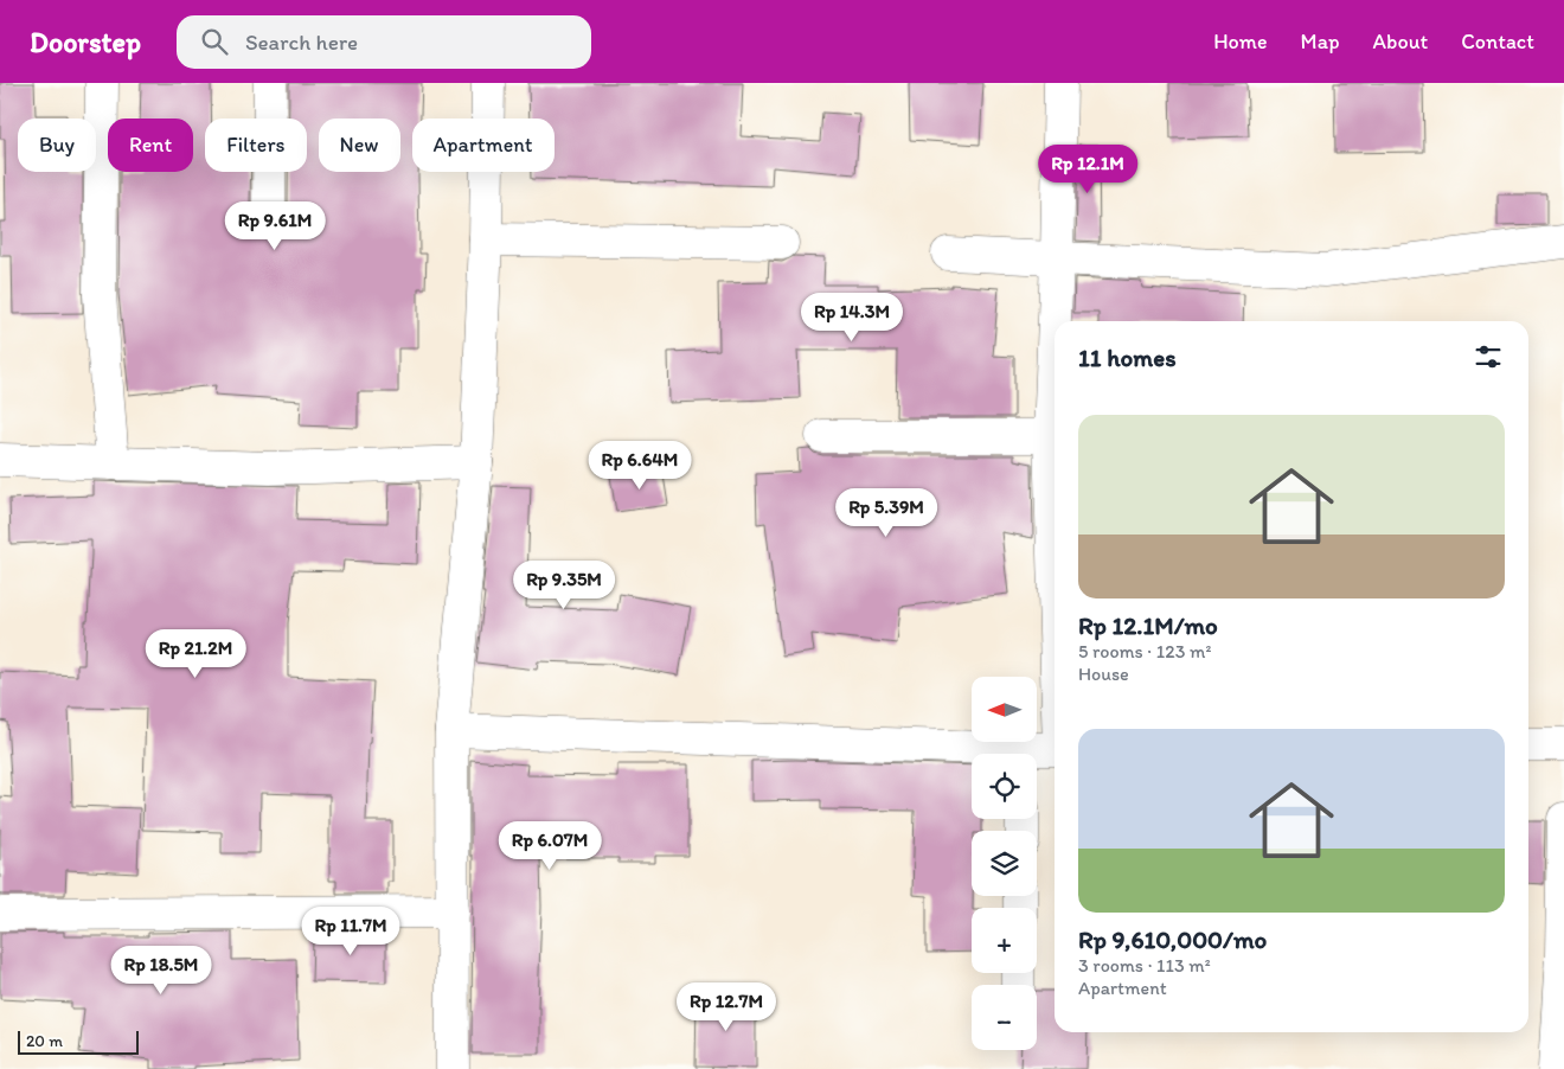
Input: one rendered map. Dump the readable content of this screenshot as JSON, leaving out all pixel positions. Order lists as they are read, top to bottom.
{
  "scale_bar": "20 m",
  "north": "left",
  "page": {
    "header": "Doorstep",
    "search": "Search here",
    "nav": [
      "Home",
      "Map",
      "About",
      "Contact"
    ],
    "chip": [
      "Buy",
      "Rent",
      "Filters",
      "New",
      "Apartment"
    ],
    "price": [
      "Rp 12.1M",
      "Rp 9.61M",
      "Rp 14.3M",
      "Rp 6.64M",
      "Rp 5.39M",
      "Rp 9.35M",
      "Rp 21.2M",
      "Rp 6.07M",
      "Rp 11.7M",
      "Rp 18.5M",
      "Rp 12.7M"
    ],
    "heading": "11 homes",
    "list": [
      {
        "name": "Rp 12.1M/mo",
        "note": "5 rooms · 123 m² · House"
      },
      {
        "name": "Rp 9,610,000/mo",
        "note": "3 rooms · 113 m² · Apartment"
      }
    ],
    "map_buttons": ["+", "−"],
    "scale": "20 m"
  }
}
